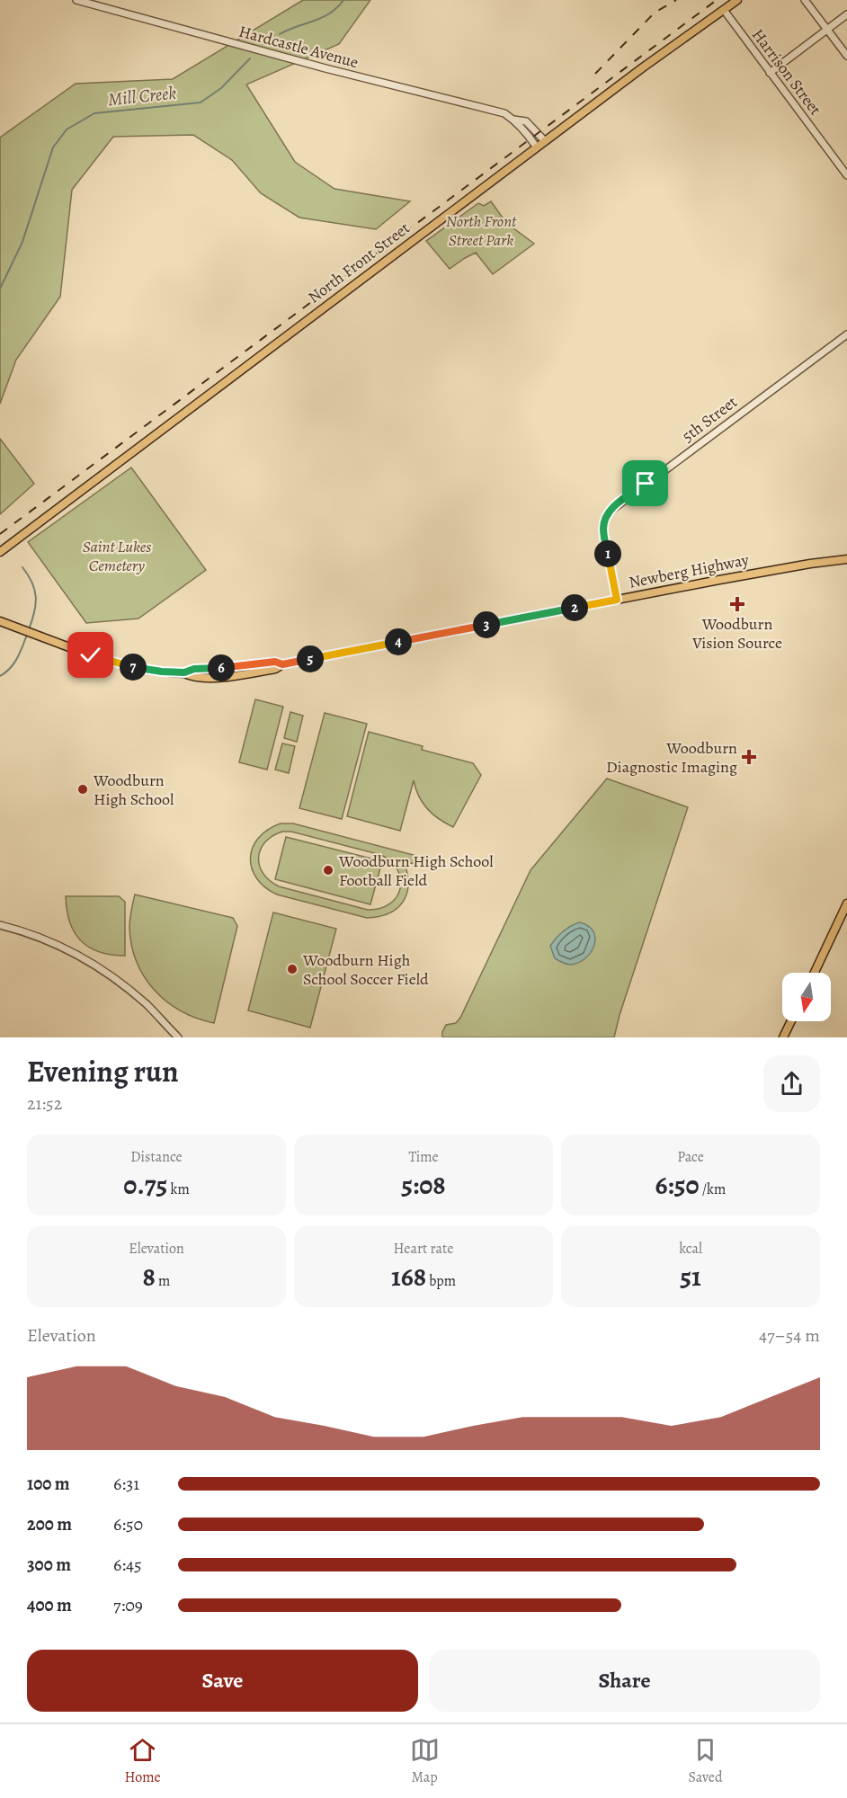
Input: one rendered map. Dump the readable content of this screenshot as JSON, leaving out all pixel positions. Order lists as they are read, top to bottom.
{
  "streets": {
    "main road": ["North Front Street", "Newberg Highway"],
    "street": ["Hardcastle Avenue", "Harrison Street", "5th Street"]
  },
  "crossings": [
    ["Hardcastle Avenue", "North Front Street"],
    ["Harrison Street", "North Front Street"],
    ["5th Street", "Newberg Highway"]
  ],
  "water": ["Mill Creek"],
  "parks": ["North Front Street Park", "Saint Lukes Cemetery"],
  "places": {
    "health": ["Woodburn Vision Source", "Woodburn Diagnostic Imaging"],
    "other": ["Woodburn High School", "Woodburn High School Football Field", "Woodburn High School Soccer Field"]
  },
  "north": "bottom",
  "page": {
    "pins": [
      "1",
      "2",
      "3",
      "4",
      "5",
      "7",
      "6"
    ],
    "heading": ["Evening run", "21:52"],
    "stats": [
      ["Distance", "0.75 km"],
      ["Time", "5:08"],
      ["Pace", "6:50 /km"],
      ["Elevation", "8 m"],
      ["Heart rate", "168 bpm"],
      ["kcal", "51"]
    ],
    "chart": ["Elevation", "47–54 m"],
    "list": [
      {
        "name": "100 m",
        "note": "6:31"
      },
      {
        "name": "200 m",
        "note": "6:50"
      },
      {
        "name": "300 m",
        "note": "6:45"
      },
      {
        "name": "400 m",
        "note": "7:09"
      }
    ],
    "buttons": ["Save", "Share"],
    "tabs": ["Home", "Map", "Saved"]
  }
}
